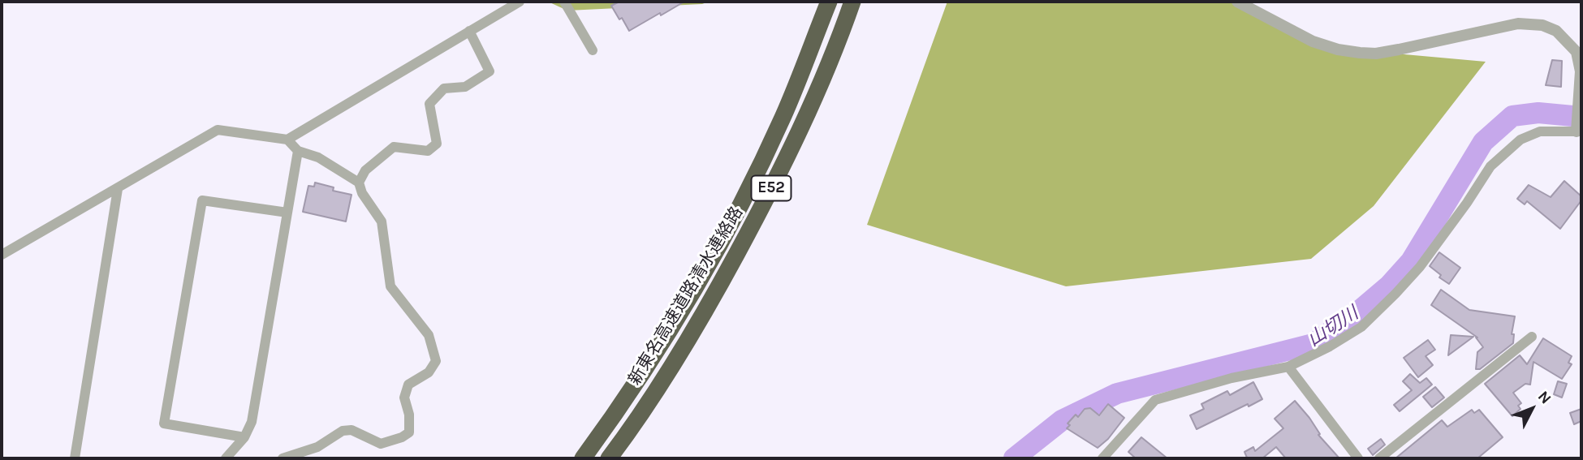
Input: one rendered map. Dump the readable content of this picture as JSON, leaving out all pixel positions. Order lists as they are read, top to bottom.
{
  "streets": {
    "highway": ["E52", "新東名高速道路清水連絡路"]
  },
  "water": ["山切川"],
  "north": "top right"
}
